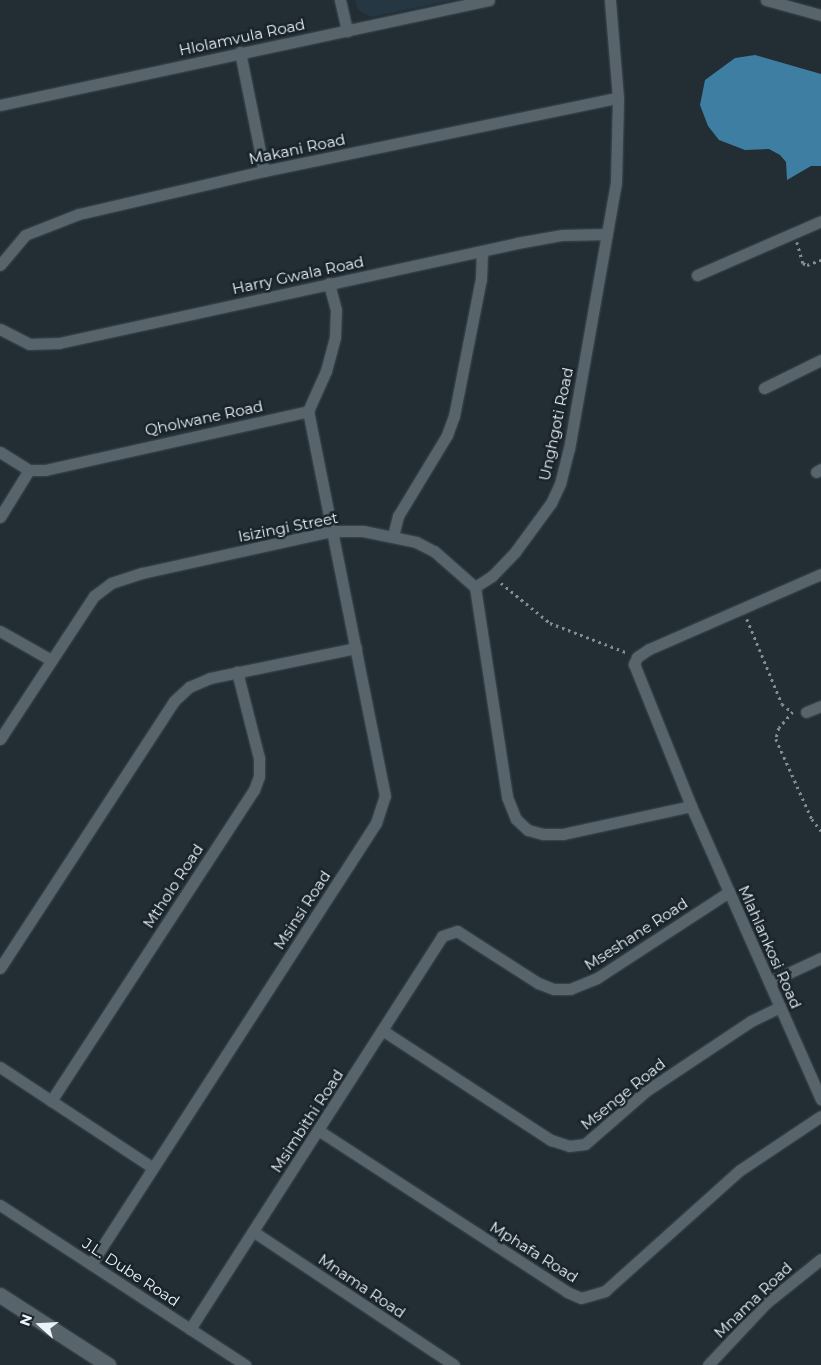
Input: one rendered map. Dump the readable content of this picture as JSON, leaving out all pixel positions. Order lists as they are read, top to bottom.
{
  "streets": {
    "street": [
      "Hlolamvula Road",
      "Makani Road",
      "Harry Gwala Road",
      "Qholwane Road",
      "Unghgoti Road",
      "Isizingi Street",
      "Mtholo Road",
      "Msinsi Road",
      "Mseshane Road",
      "Mlahlankosi Road",
      "Msenge Road",
      "Msimbithi Road",
      "Mphafa Road",
      "J.L. Dube Road",
      "Mnama Road"
    ]
  },
  "crossings": [
    ["Makani Road", "Unghgoti Road"],
    ["Harry Gwala Road", "Unghgoti Road"],
    ["Qholwane Road", "Msinsi Road"],
    ["Unghgoti Road", "Isizingi Street"],
    ["Isizingi Street", "Msinsi Road"],
    ["Msinsi Road", "J.L. Dube Road"],
    ["Mseshane Road", "Mlahlankosi Road"],
    ["Mseshane Road", "Msimbithi Road"],
    ["Mlahlankosi Road", "Msenge Road"],
    ["Msenge Road", "Msimbithi Road"],
    ["Msimbithi Road", "Mphafa Road"],
    ["Msimbithi Road", "J.L. Dube Road"],
    ["Msimbithi Road", "Mnama Road"]
  ],
  "north": "left"
}
